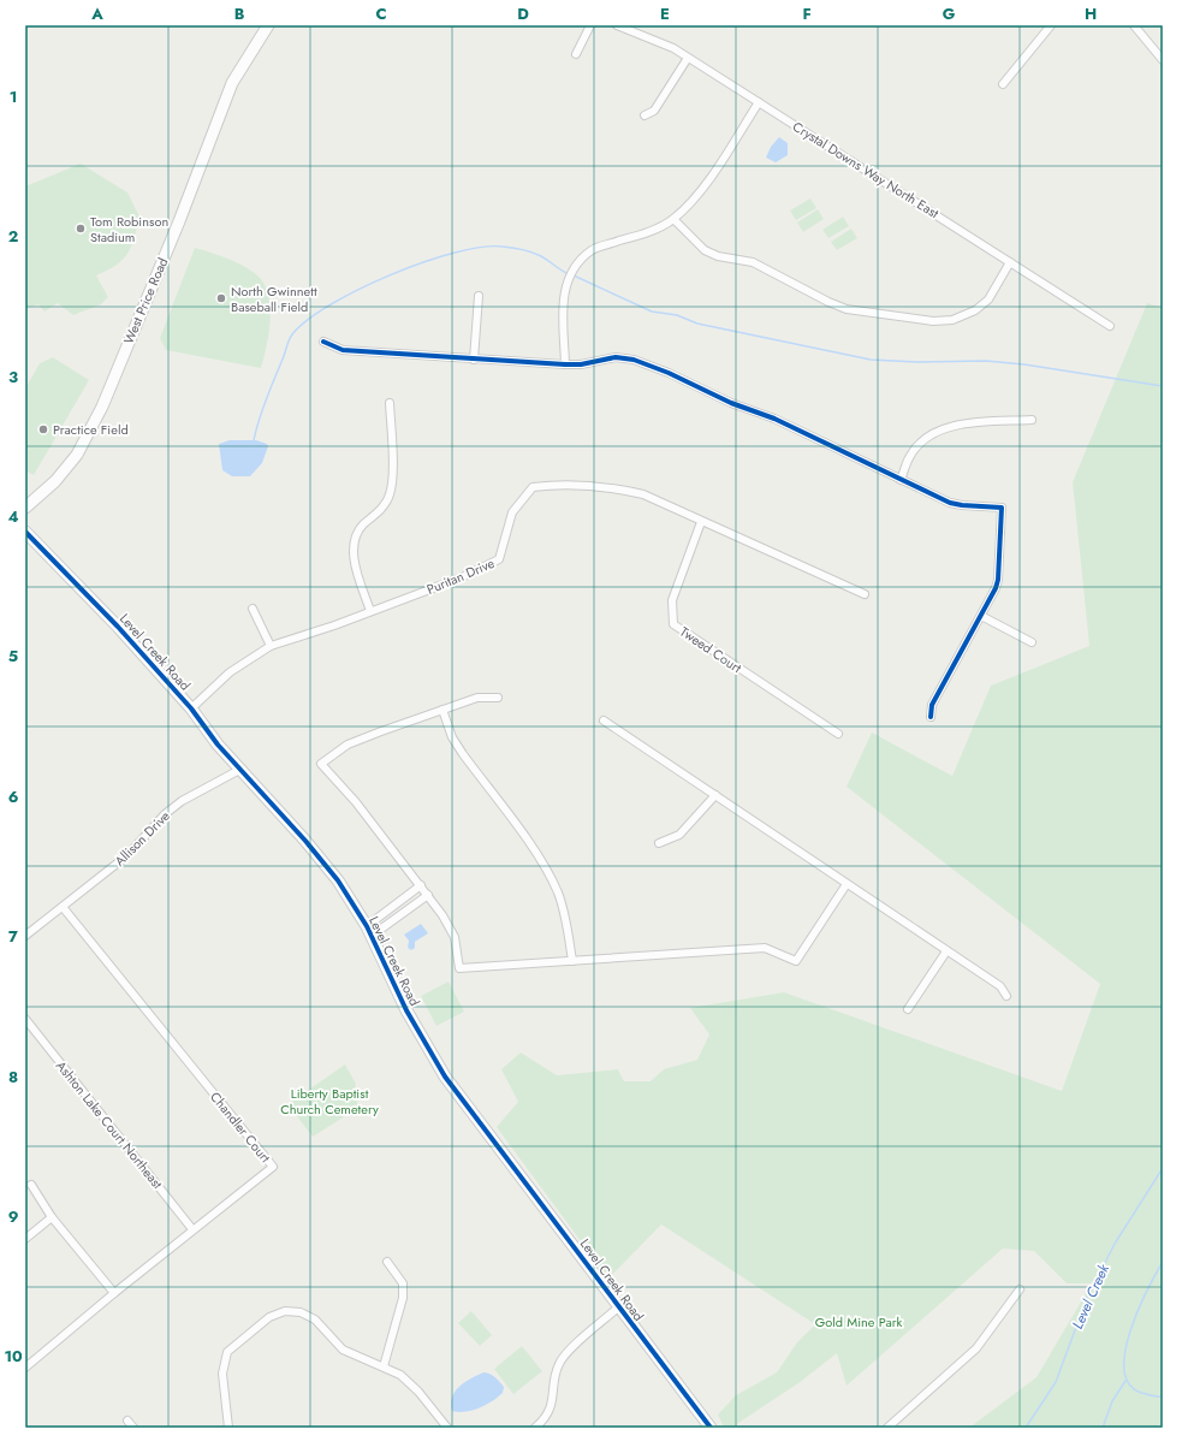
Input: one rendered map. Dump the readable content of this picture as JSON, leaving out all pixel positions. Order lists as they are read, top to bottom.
{
  "streets": {
    "street": [
      "Crystal Downs Way North East",
      "West Price Road",
      "Puritan Drive",
      "Tweed Court",
      "Level Creek Road",
      "Allison Drive",
      "Ashton Lake Court Northeast",
      "Chandler Court"
    ]
  },
  "crossings": [
    ["Puritan Drive", "Tweed Court"],
    ["Puritan Drive", "Level Creek Road"],
    ["Level Creek Road", "Allison Drive"],
    ["Allison Drive", "Chandler Court"],
    ["Ashton Lake Court Northeast", "Chandler Court"]
  ],
  "water": ["Level Creek"],
  "parks": ["Liberty Baptist Church Cemetery", "Gold Mine Park"],
  "places": ["Tom Robinson Stadium", "North Gwinnett Baseball Field", "Practice Field"],
  "grid": {
    "columns": [
      "A",
      "B",
      "C",
      "D",
      "E",
      "F",
      "G",
      "H"
    ],
    "rows": [
      "1",
      "2",
      "3",
      "4",
      "5",
      "6",
      "7",
      "8",
      "9",
      "10"
    ]
  }
}
